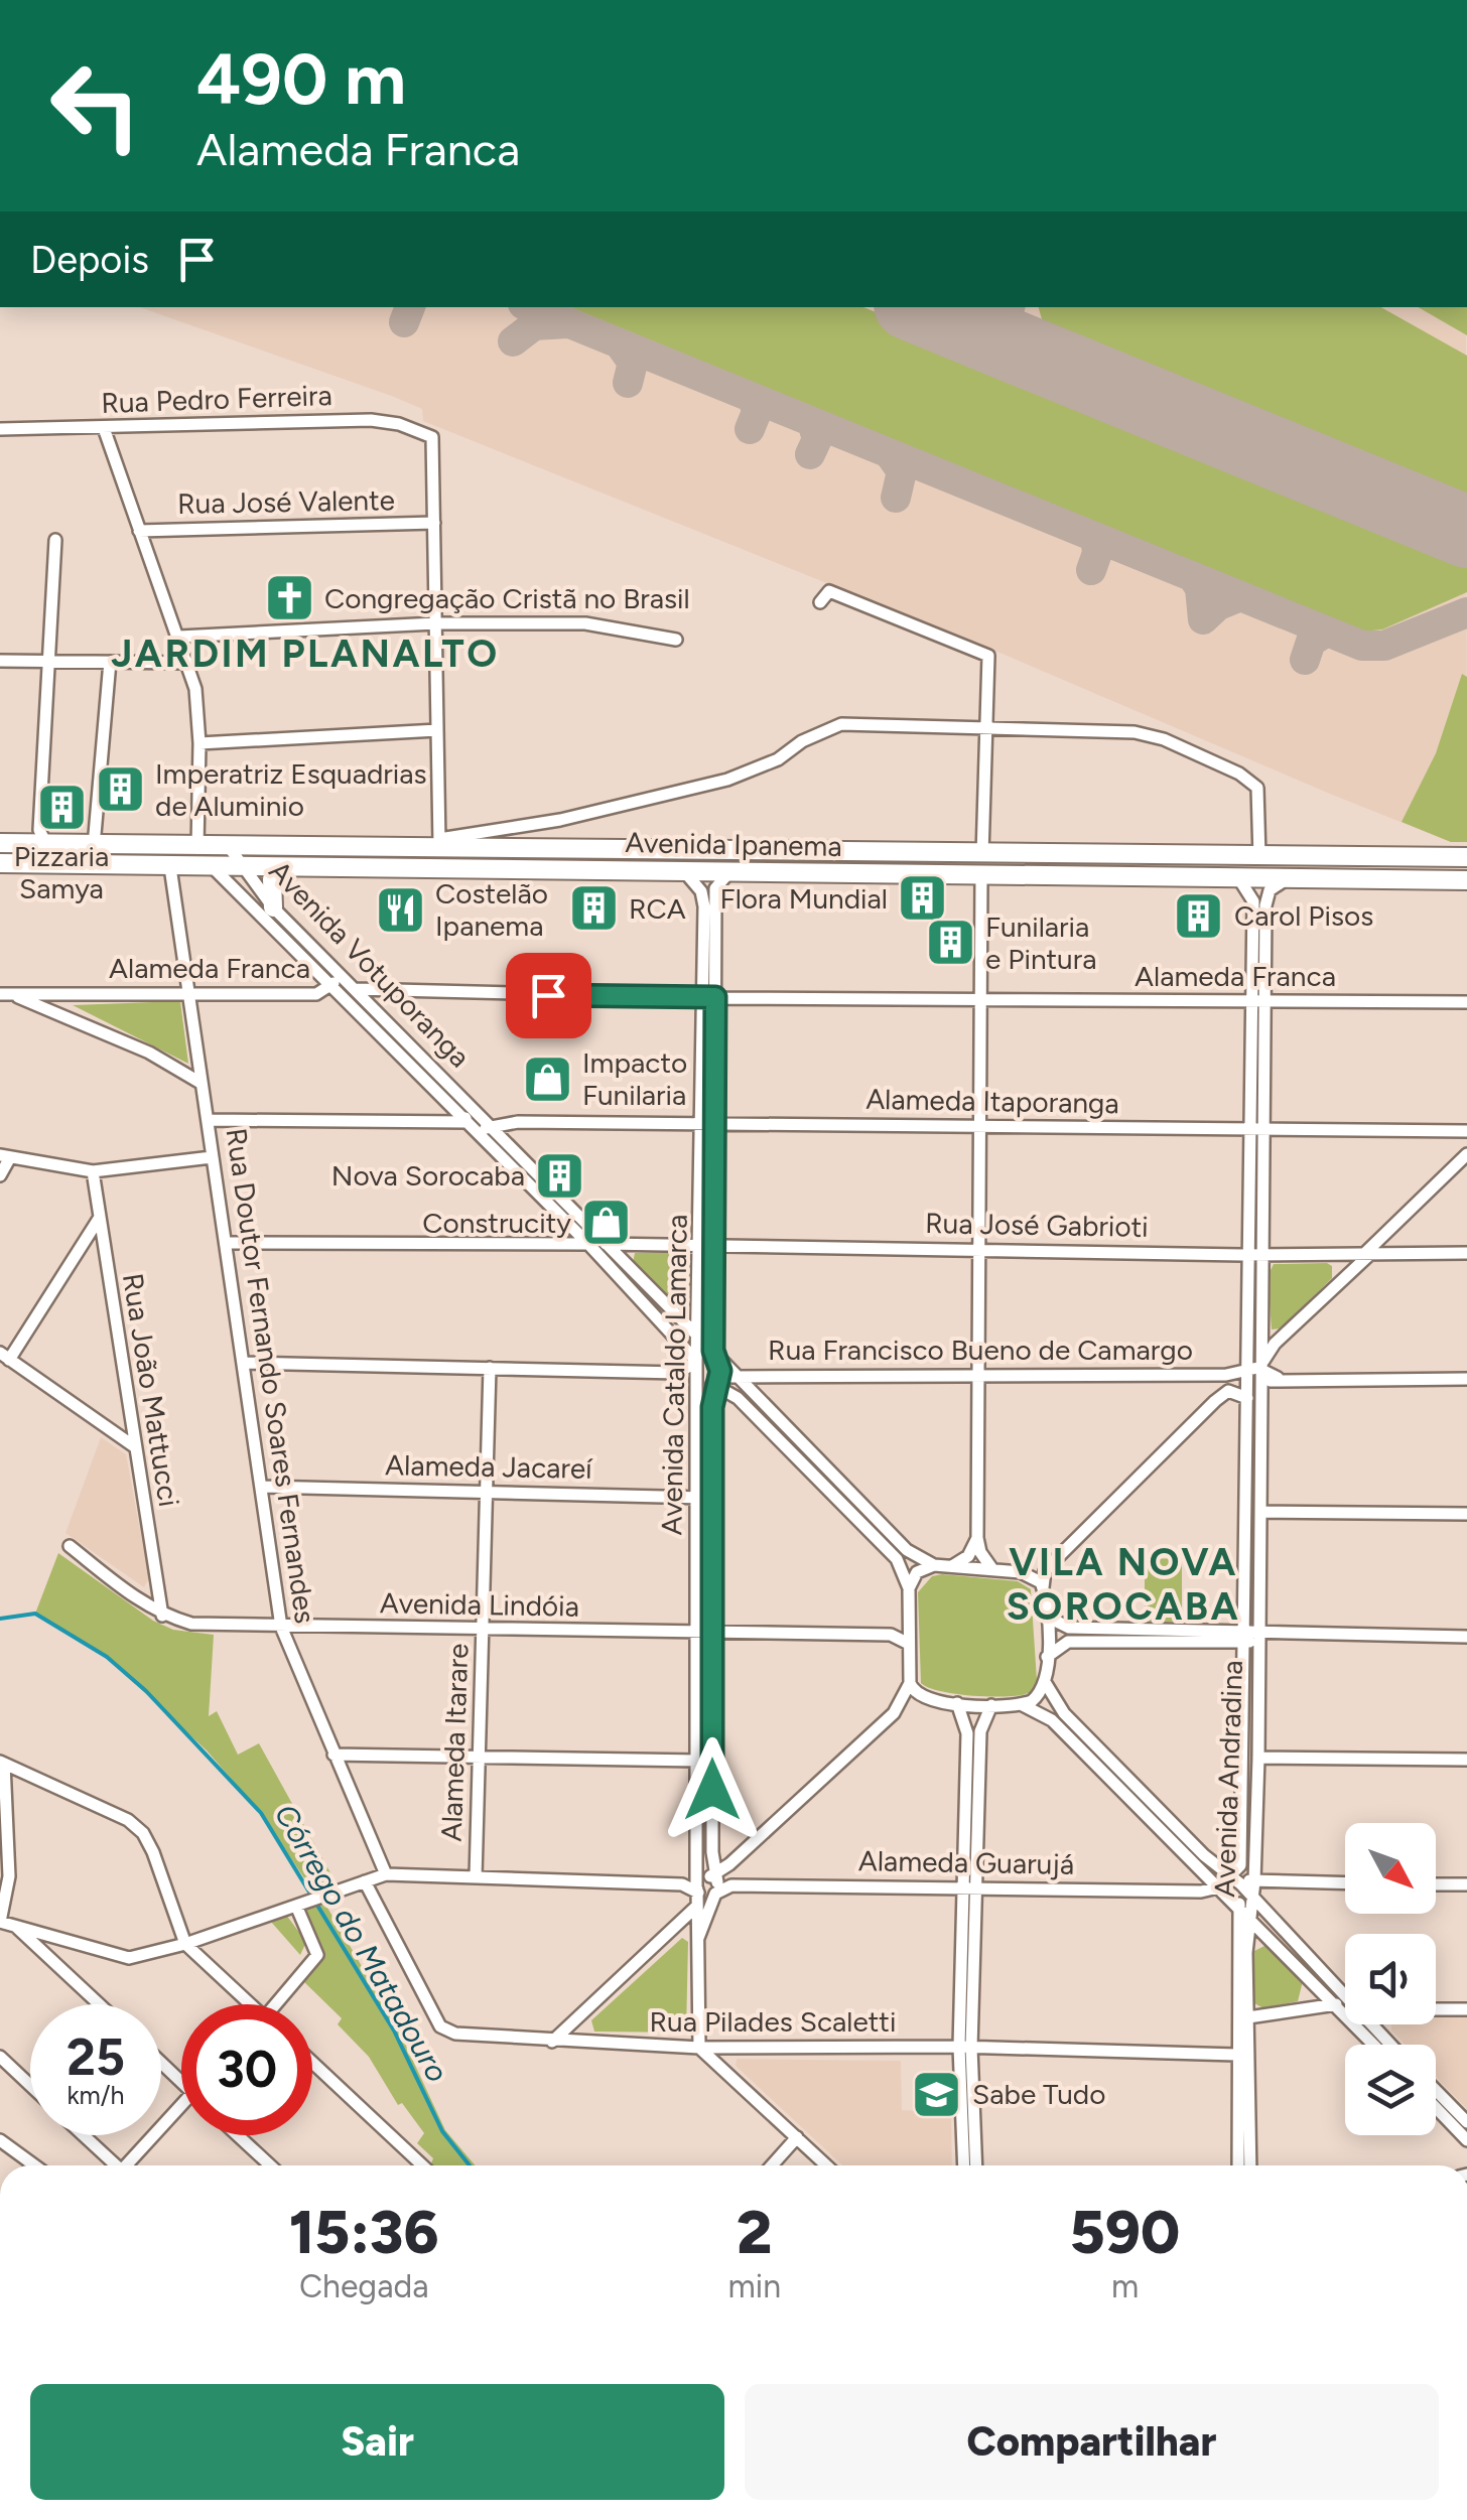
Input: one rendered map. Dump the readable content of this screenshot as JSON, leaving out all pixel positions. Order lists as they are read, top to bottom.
{
  "streets": {
    "main road": ["Avenida Ipanema"],
    "street": [
      "Rua Pedro Ferreira",
      "Rua José Valente",
      "Avenida Votuporanga",
      "Alameda Franca",
      "Alameda Itaporanga",
      "Rua José Gabrioti",
      "Rua Francisco Bueno de Camargo",
      "Avenida Cataldo Lamarca",
      "Rua Doutor Fernando Soares Fernandes",
      "Rua João Mattucci",
      "Alameda Jacareí",
      "Avenida Lindóia",
      "Alameda Itarare",
      "Avenida Andradina",
      "Alameda Guarujá",
      "Rua Pilades Scaletti"
    ]
  },
  "crossings": [
    ["Rua Pedro Ferreira", "Rua José Valente"],
    ["Avenida Ipanema", "Avenida Votuporanga"],
    ["Avenida Ipanema", "Avenida Cataldo Lamarca"],
    ["Avenida Ipanema", "Rua Doutor Fernando Soares Fernandes"],
    ["Avenida Ipanema", "Avenida Andradina"],
    ["Avenida Votuporanga", "Alameda Franca"],
    ["Avenida Votuporanga", "Alameda Itaporanga"],
    ["Avenida Votuporanga", "Rua José Gabrioti"],
    ["Avenida Votuporanga", "Rua Francisco Bueno de Camargo"],
    ["Avenida Votuporanga", "Avenida Cataldo Lamarca"],
    ["Avenida Votuporanga", "Avenida Lindóia"],
    ["Alameda Franca", "Avenida Cataldo Lamarca"],
    ["Alameda Franca", "Rua Doutor Fernando Soares Fernandes"],
    ["Alameda Franca", "Avenida Andradina"],
    ["Alameda Itaporanga", "Avenida Cataldo Lamarca"],
    ["Alameda Itaporanga", "Rua Doutor Fernando Soares Fernandes"],
    ["Alameda Itaporanga", "Avenida Andradina"],
    ["Rua José Gabrioti", "Avenida Cataldo Lamarca"],
    ["Rua José Gabrioti", "Avenida Andradina"],
    ["Rua Francisco Bueno de Camargo", "Avenida Cataldo Lamarca"],
    ["Rua Francisco Bueno de Camargo", "Avenida Andradina"],
    ["Avenida Cataldo Lamarca", "Alameda Jacareí"],
    ["Avenida Cataldo Lamarca", "Avenida Lindóia"],
    ["Avenida Cataldo Lamarca", "Alameda Guarujá"],
    ["Avenida Cataldo Lamarca", "Rua Pilades Scaletti"],
    ["Rua Doutor Fernando Soares Fernandes", "Alameda Jacareí"],
    ["Rua Doutor Fernando Soares Fernandes", "Avenida Lindóia"],
    ["Rua João Mattucci", "Avenida Lindóia"],
    ["Alameda Jacareí", "Alameda Itarare"],
    ["Avenida Lindóia", "Alameda Itarare"],
    ["Avenida Andradina", "Rua Pilades Scaletti"]
  ],
  "districts": ["JARDIM PLANALTO", "VILA NOVA SOROCABA"],
  "water": ["Córrego do Matadouro"],
  "places": {
    "church": ["Congregação Cristã no Brasil"],
    "building": [
      "Imperatriz Esquadrias de Aluminio",
      "Pizzaria Samya",
      "Flora Mundial",
      "RCA",
      "Carol Pisos",
      "Funilaria e Pintura",
      "Nova Sorocaba"
    ],
    "restaurant": ["Costelão Ipanema"],
    "shop": ["Impacto Funilaria", "Construcity"],
    "school or university": ["Sabe Tudo"]
  },
  "north": "bottom right",
  "page": {
    "turn": ["490 m", "Alameda Franca"],
    "then": "Depois",
    "speed": "25 km/h",
    "limit": "30",
    "eta": [
      "15:36",
      "Chegada",
      "2",
      "min",
      "590",
      "m"
    ],
    "buttons": ["Sair", "Compartilhar"]
  }
}
